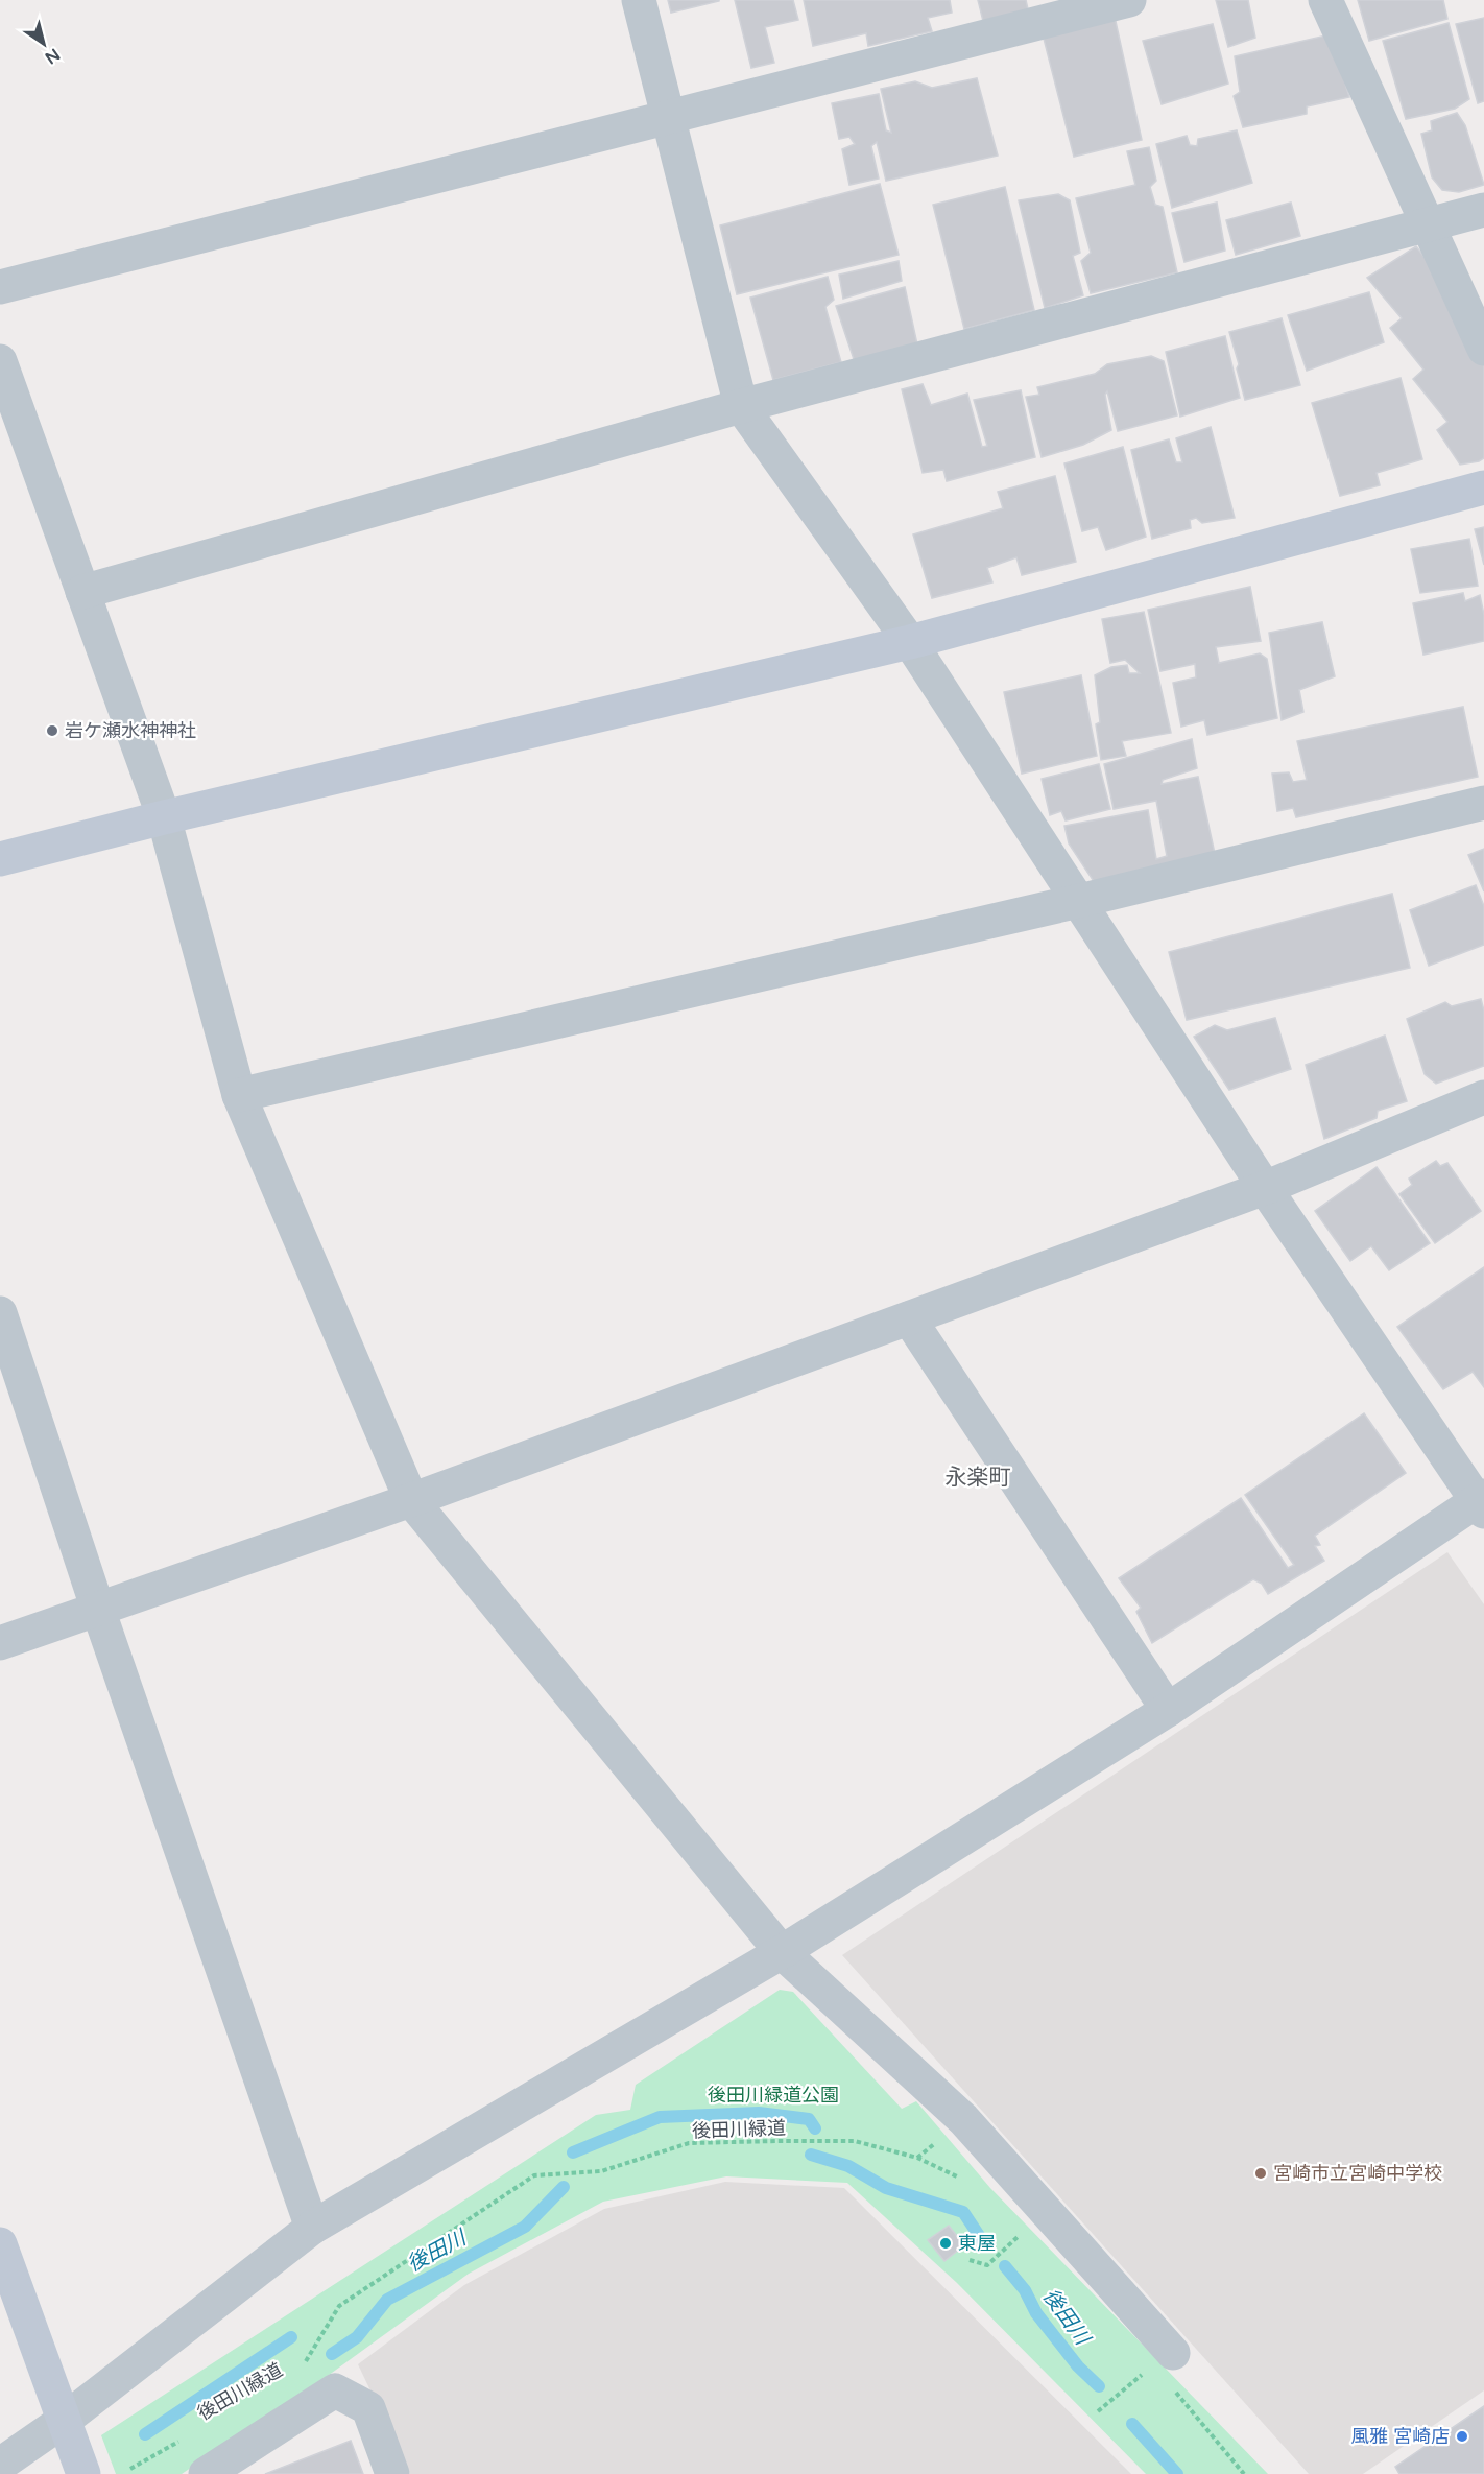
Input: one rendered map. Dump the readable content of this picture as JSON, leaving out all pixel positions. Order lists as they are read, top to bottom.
{
  "streets": {
    "path": ["後田川緑道"]
  },
  "districts": ["永楽町"],
  "water": ["後田川"],
  "parks": ["後田川緑道公園"],
  "places": [
    "岩ケ瀬水神神社",
    "宮崎市立宮崎中学校",
    "東屋",
    "風雅 宮崎店"
  ],
  "north": "bottom right"
}
